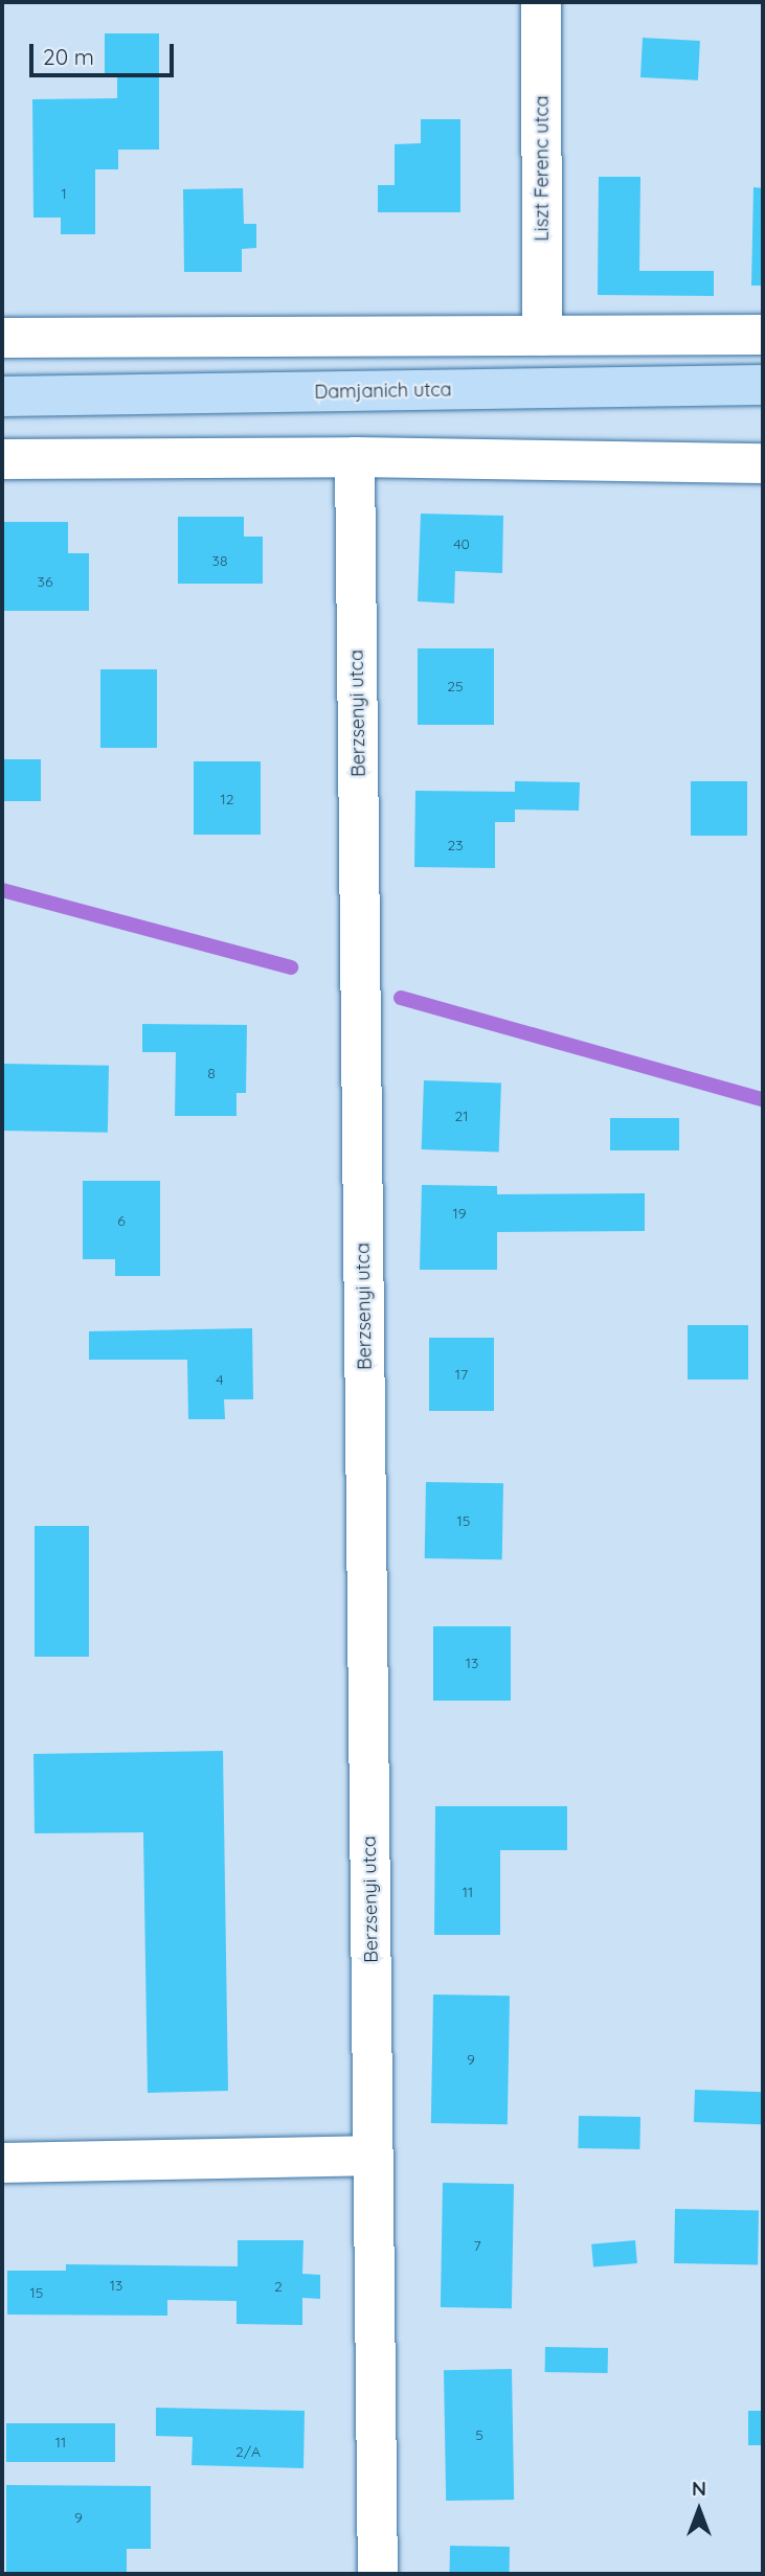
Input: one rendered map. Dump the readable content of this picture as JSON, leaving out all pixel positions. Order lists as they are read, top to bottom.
{
  "streets": {
    "main road": ["Damjanich utca"],
    "street": ["Liszt Ferenc utca", "Berzsenyi utca"]
  },
  "house_numbers": [
    "1",
    "40",
    "38",
    "36",
    "25",
    "12",
    "23",
    "8",
    "21",
    "19",
    "6",
    "17",
    "4",
    "15",
    "13",
    "11",
    "9",
    "7",
    "13",
    "2",
    "15",
    "5",
    "11",
    "2/A",
    "9"
  ],
  "scale_bar": "20 m",
  "north": "top"
}
